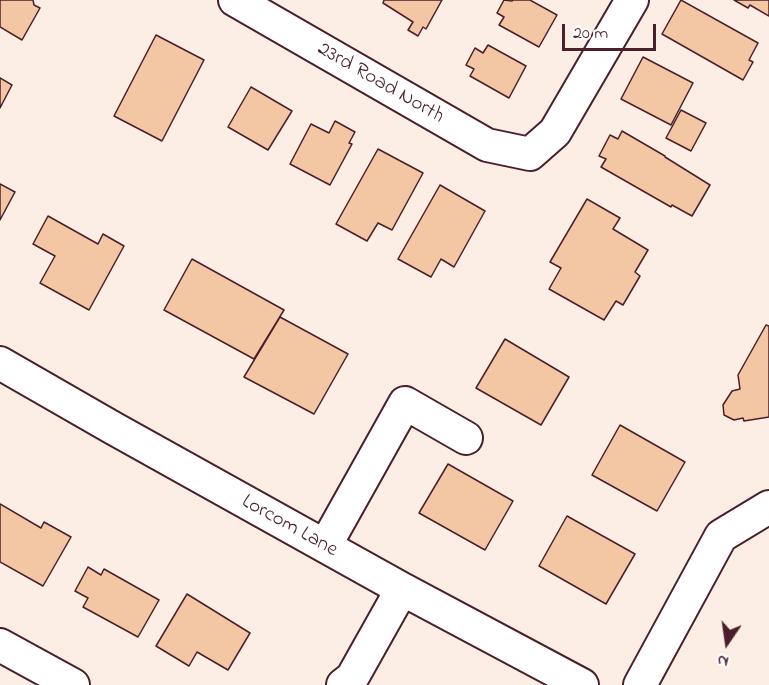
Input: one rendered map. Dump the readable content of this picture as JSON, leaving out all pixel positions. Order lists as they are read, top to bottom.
{
  "streets": {
    "street": ["23rd Road North", "Lorcom Lane"]
  },
  "scale_bar": "20 m",
  "north": "bottom"
}
